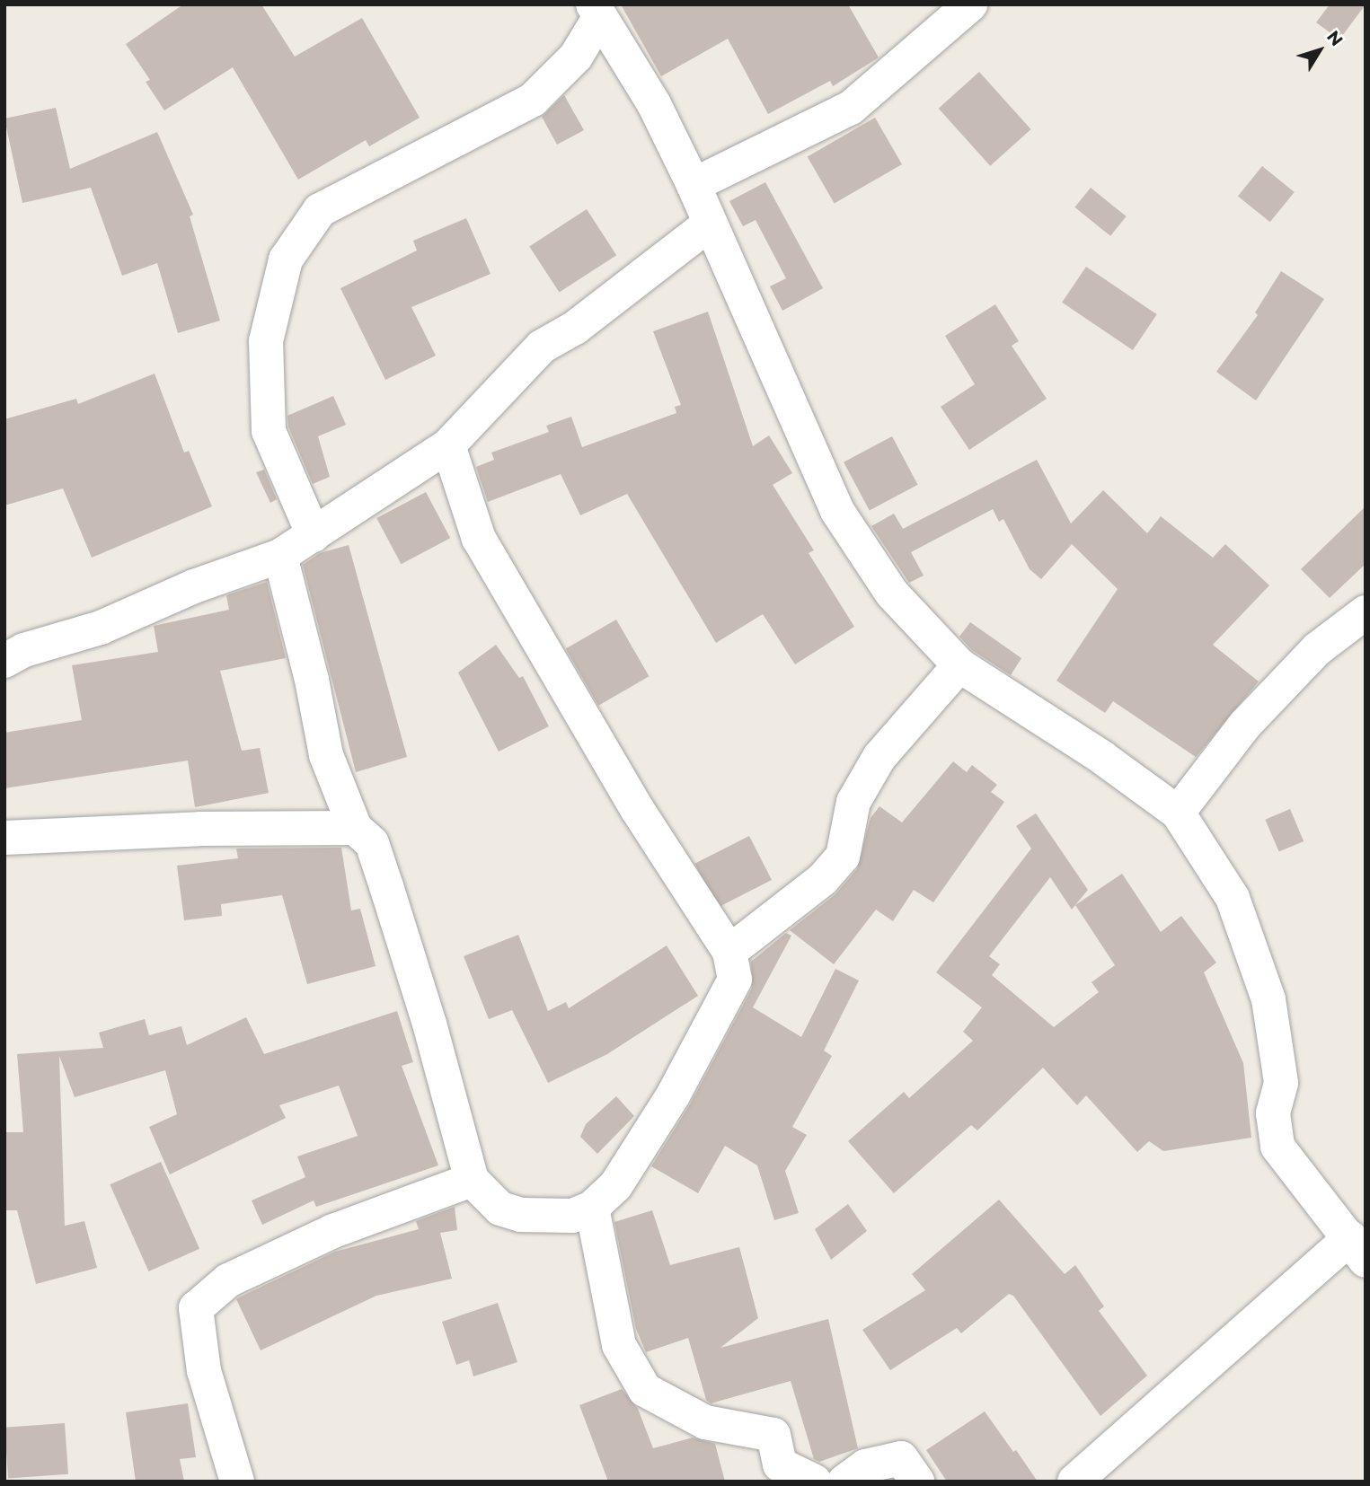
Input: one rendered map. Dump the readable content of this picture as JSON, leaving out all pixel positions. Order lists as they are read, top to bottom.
{
  "north": "top right"
}
